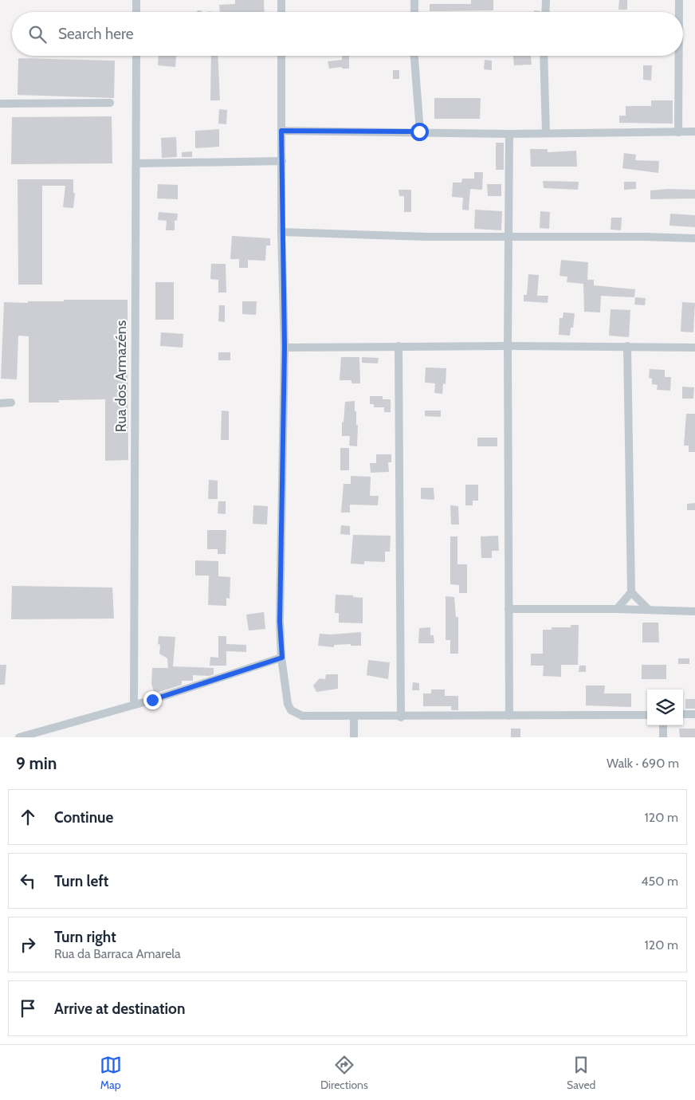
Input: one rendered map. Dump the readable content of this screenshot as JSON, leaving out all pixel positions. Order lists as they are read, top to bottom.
{
  "streets": {
    "street": ["Rua dos Armazéns"]
  },
  "page": {
    "search": "Search here",
    "heading": ["9 min", "Walk · 690 m"],
    "list": [
      ["Continue", "120 m"],
      ["Turn left", "450 m"],
      ["Turn right", "Rua da Barraca Amarela", "120 m"],
      "Arrive at destination"
    ],
    "nav": ["Map", "Directions", "Saved"]
  }
}
